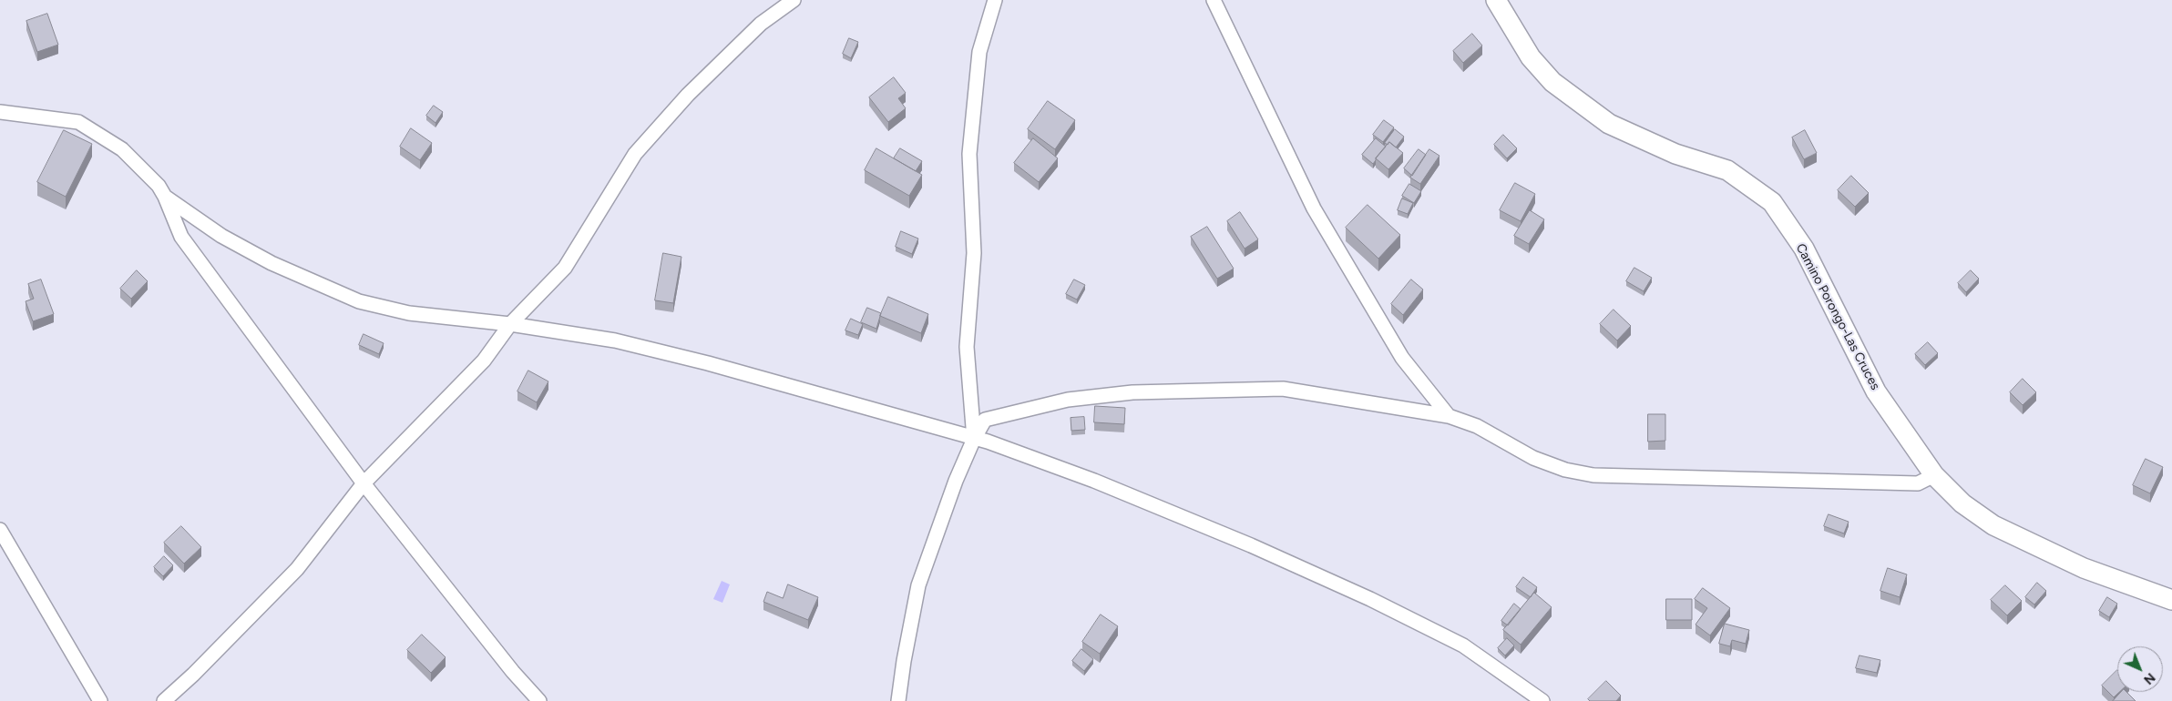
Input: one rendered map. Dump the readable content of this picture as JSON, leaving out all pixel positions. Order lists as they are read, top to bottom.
{
  "streets": {
    "main road": ["Camino Porongo-Las Cruces"]
  },
  "north": "bottom right"
}
